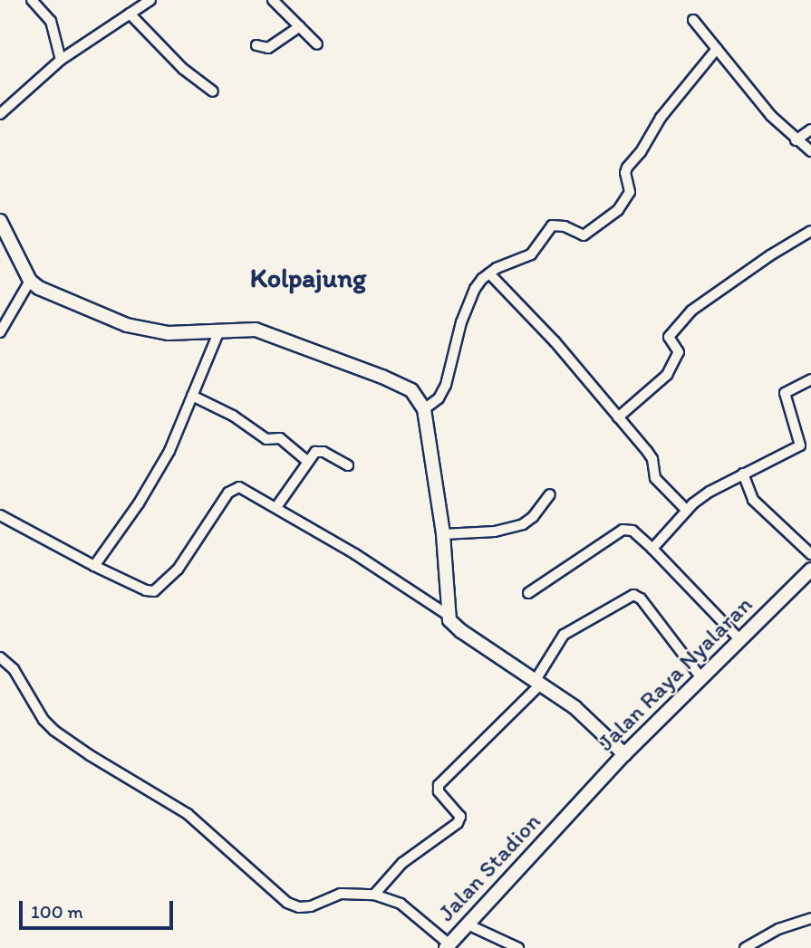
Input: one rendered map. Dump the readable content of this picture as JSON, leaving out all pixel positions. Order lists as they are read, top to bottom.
{
  "streets": {
    "street": ["Jalan Raya Nyalaran", "Jalan Stadion"]
  },
  "crossings": [
    ["Jalan Raya Nyalaran", "Jalan Stadion"]
  ],
  "districts": ["Kolpajung"],
  "scale_bar": "100 m"
}
